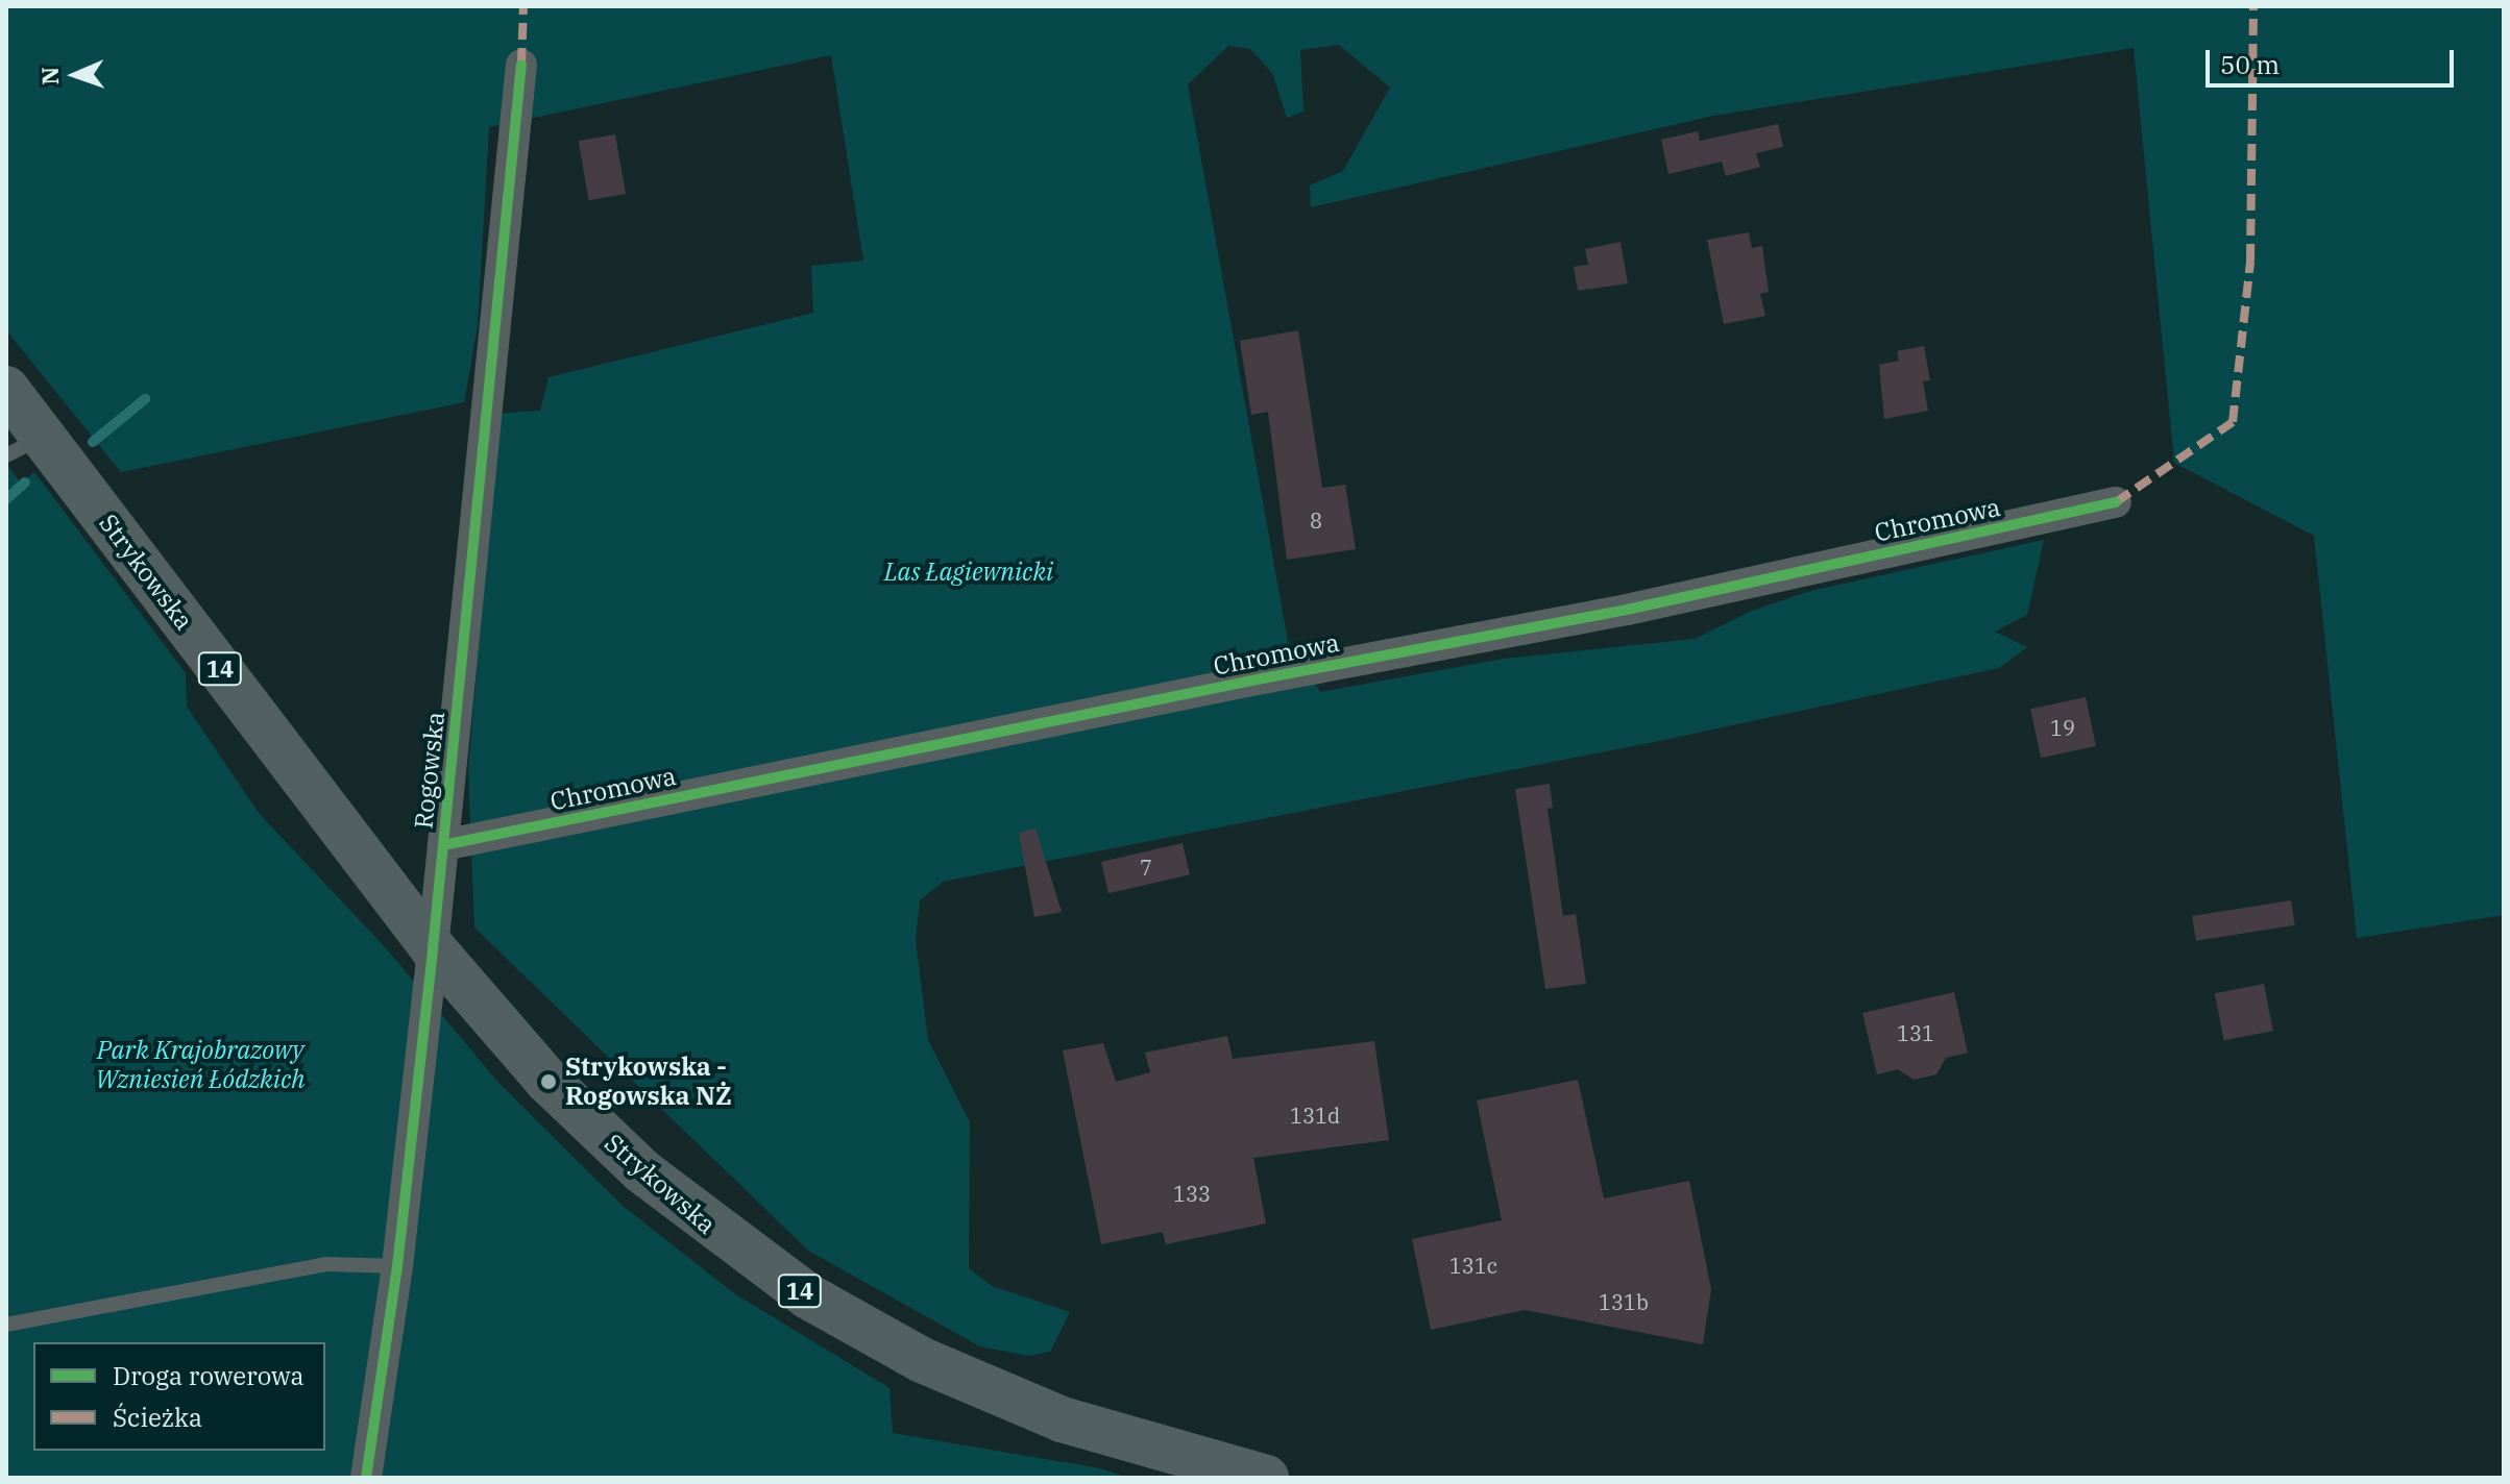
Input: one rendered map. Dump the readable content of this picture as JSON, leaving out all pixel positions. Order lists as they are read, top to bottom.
{
  "streets": {
    "main road": ["Strykowska", "14"],
    "street": ["Chromowa", "Rogowska"]
  },
  "crossings": [
    ["Chromowa", "Rogowska"],
    ["Strykowska", "Rogowska"]
  ],
  "parks": ["Las Łagiewnicki", "Park Krajobrazowy Wzniesień Łódzkich"],
  "places": ["Strykowska - Rogowska NŻ"],
  "house_numbers": [
    "8",
    "19",
    "7",
    "131",
    "131d",
    "133",
    "131c",
    "131b"
  ],
  "legend": ["Droga rowerowa", "Ścieżka"],
  "scale_bar": "50 m",
  "north": "left"
}
